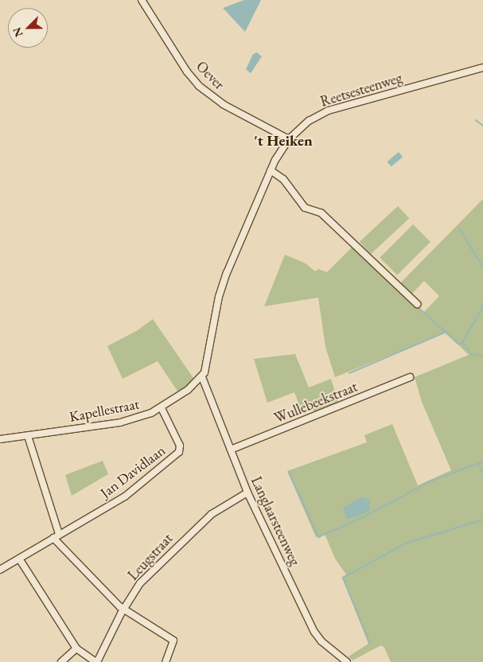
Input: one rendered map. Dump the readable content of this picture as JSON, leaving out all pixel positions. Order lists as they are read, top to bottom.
{
  "streets": {
    "street": [
      "Oever",
      "Reetsesteenweg",
      "Wullebeekstraat",
      "Kapellestraat",
      "Jan Davidlaan",
      "Langlaarsteenweg",
      "Leugstraat"
    ]
  },
  "crossings": [
    ["Oever", "Reetsesteenweg"],
    ["Reetsesteenweg", "Kapellestraat"],
    ["Reetsesteenweg", "Langlaarsteenweg"],
    ["Wullebeekstraat", "Langlaarsteenweg"],
    ["Kapellestraat", "Jan Davidlaan"],
    ["Kapellestraat", "Langlaarsteenweg"],
    ["Langlaarsteenweg", "Leugstraat"]
  ],
  "districts": ["'t Heiken"],
  "north": "bottom left"
}
